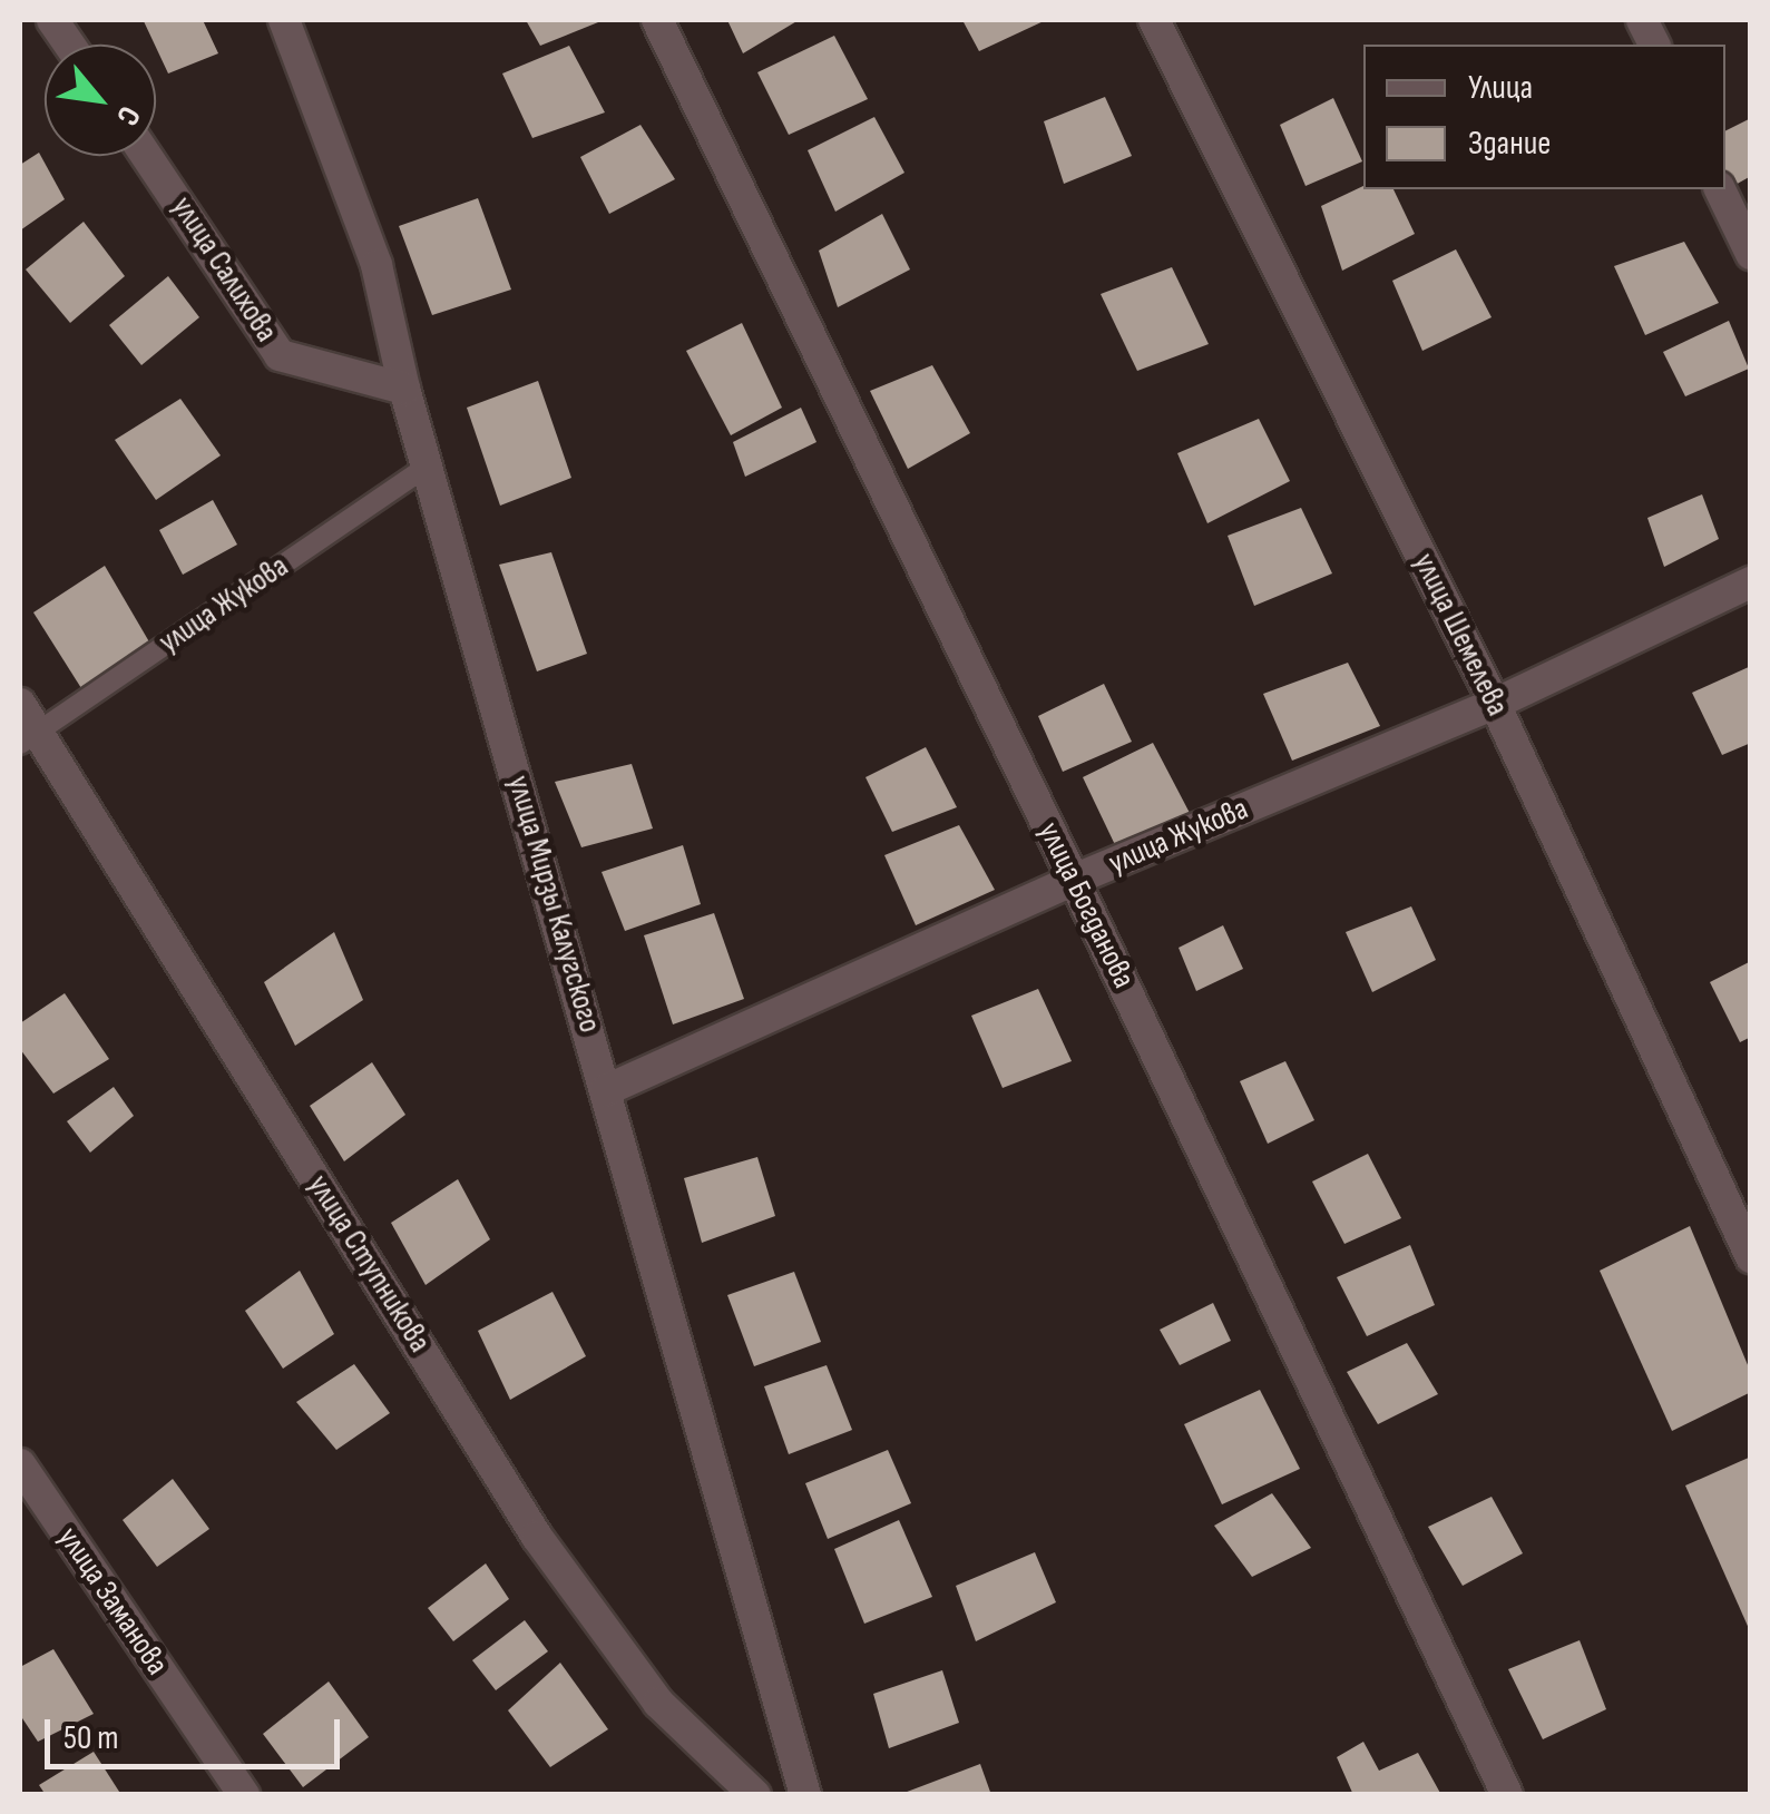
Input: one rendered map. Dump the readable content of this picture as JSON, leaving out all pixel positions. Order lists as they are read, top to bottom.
{
  "streets": {
    "street": [
      "улица Салихова",
      "улица Жукова",
      "улица Шемелева",
      "улица Мирзы Калугского",
      "улица Богданова",
      "улица Ступникова",
      "улица Заманова"
    ]
  },
  "crossings": [
    ["улица Салихова", "улица Мирзы Калугского"],
    ["улица Жукова", "улица Шемелева"],
    ["улица Жукова", "улица Мирзы Калугского"],
    ["улица Жукова", "улица Богданова"],
    ["улица Жукова", "улица Ступникова"]
  ],
  "legend": ["Улица", "Здание"],
  "scale_bar": "50 m",
  "north": "bottom right"
}
